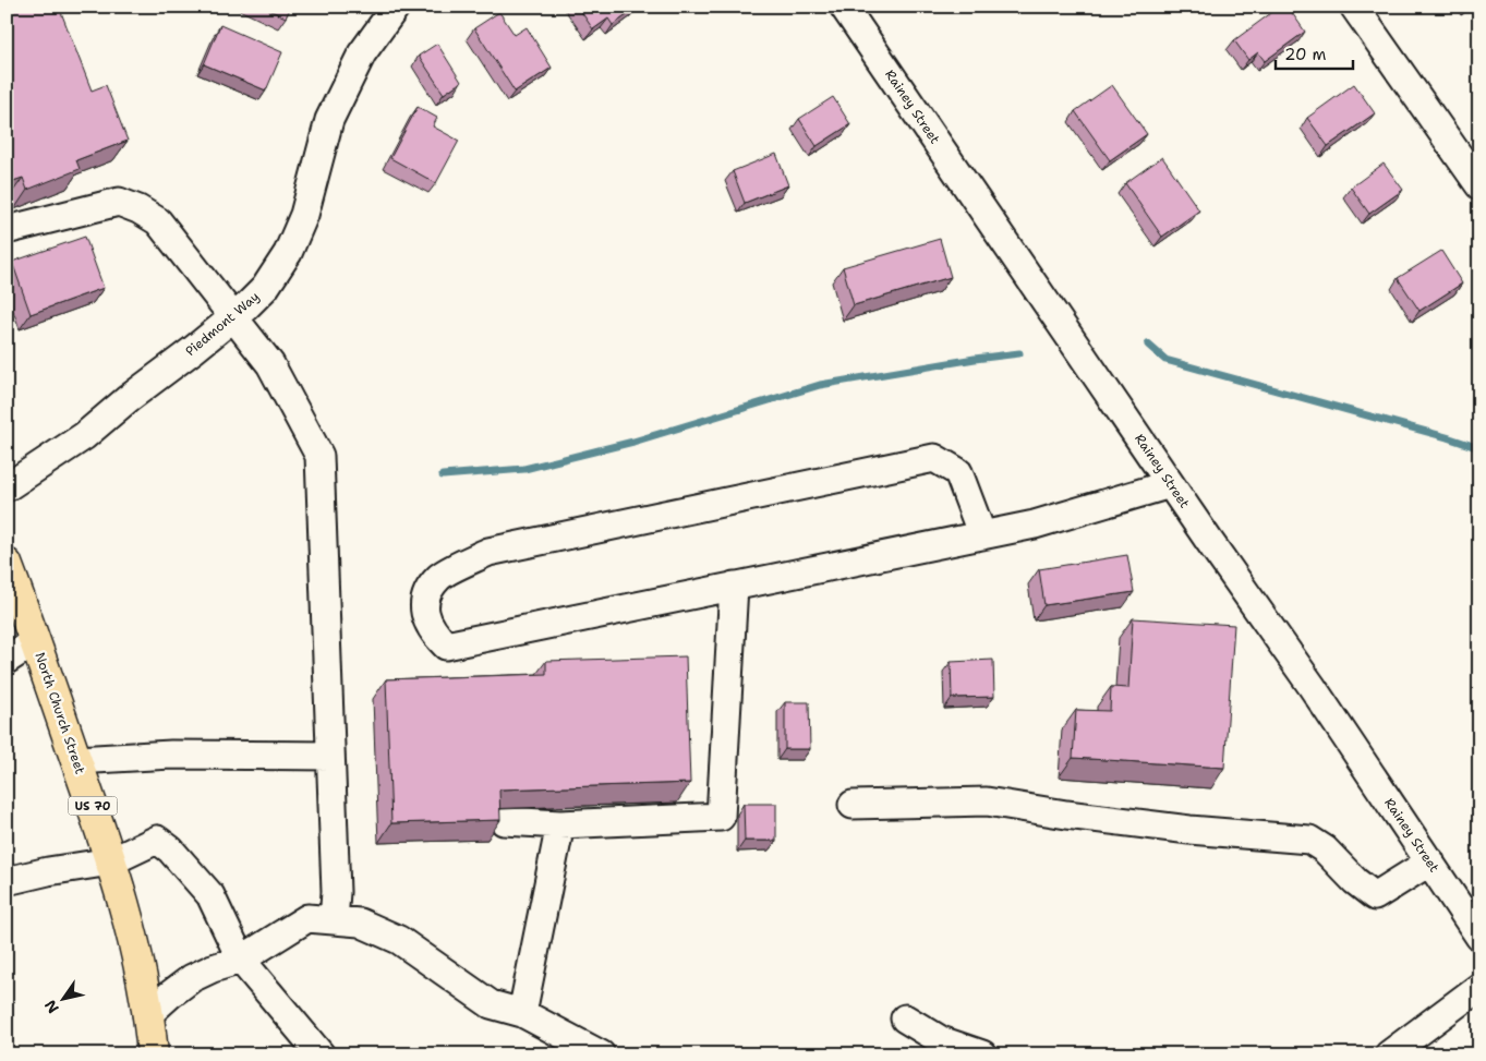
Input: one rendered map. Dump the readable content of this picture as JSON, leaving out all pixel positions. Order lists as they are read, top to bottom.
{
  "streets": {
    "main road": ["North Church Street", "US 70"],
    "street": ["Rainey Street", "Piedmont Way"]
  },
  "scale_bar": "20 m",
  "north": "bottom left"
}
